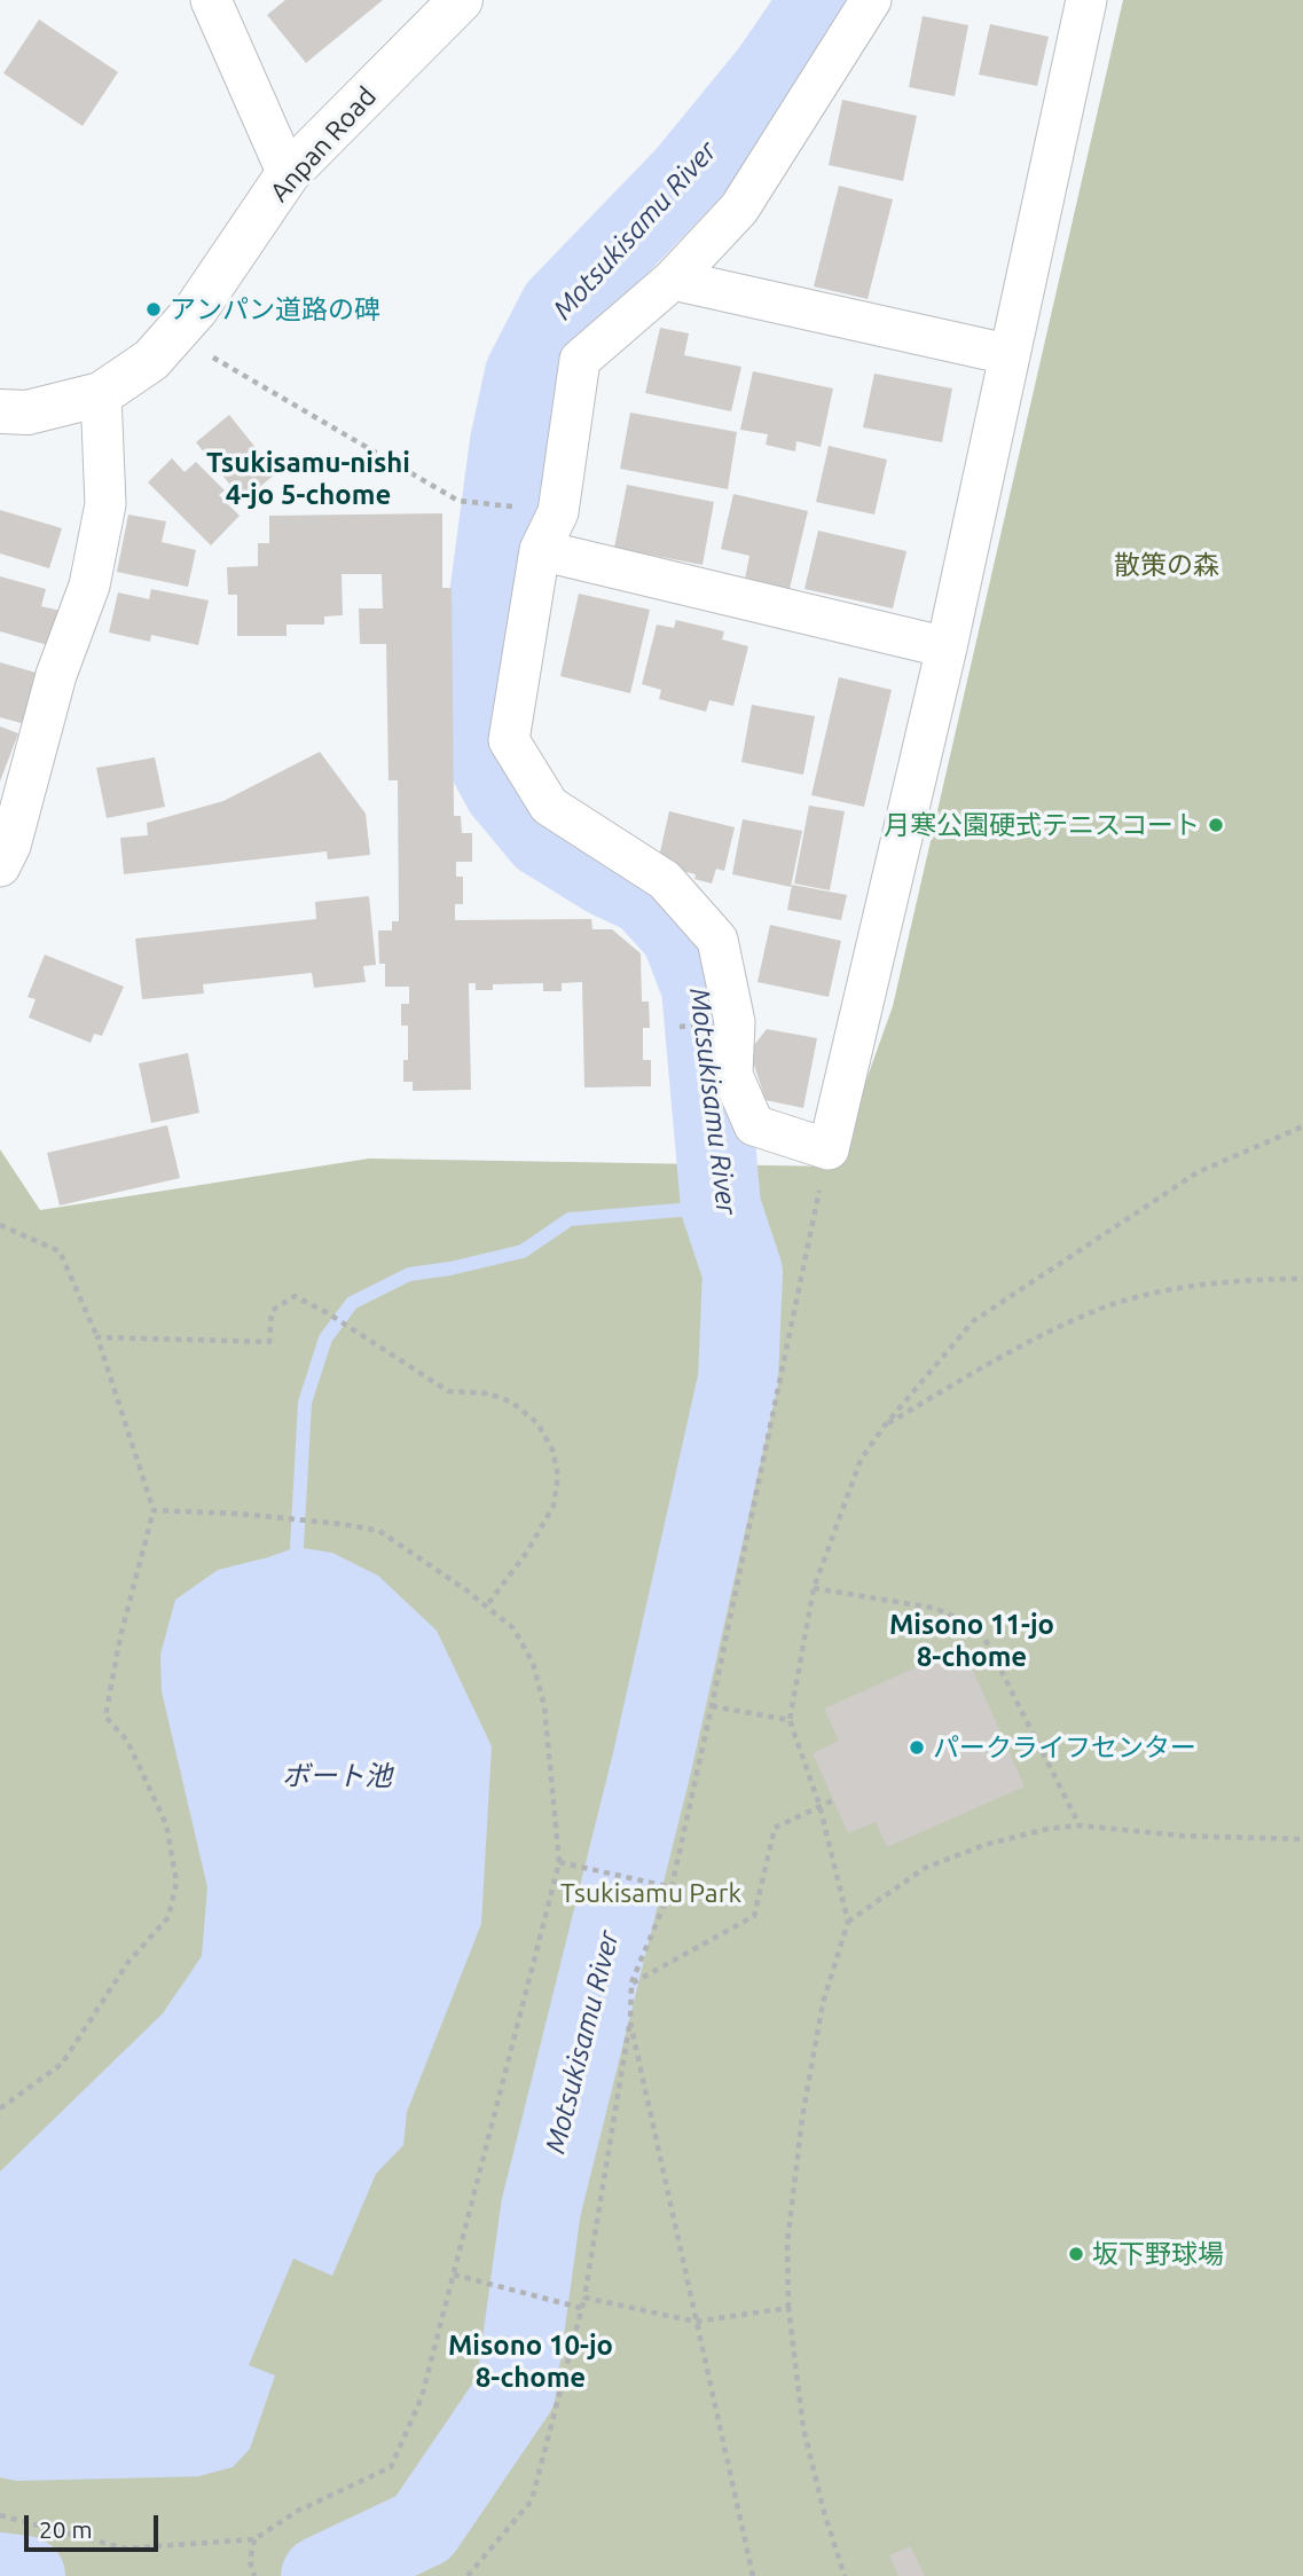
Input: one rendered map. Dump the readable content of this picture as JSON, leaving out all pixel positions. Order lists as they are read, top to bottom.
{
  "streets": {
    "street": ["Anpan Road"]
  },
  "districts": ["Tsukisamu-nishi 4-jo 5-chome", "Misono 11-jo 8-chome", "Misono 10-jo 8-chome"],
  "water": ["Motsukisamu River", "ボート池"],
  "parks": ["散策の森", "Tsukisamu Park"],
  "places": [
    "アンパン道路の碑",
    "月寒公園硬式テニスコート",
    "パークライフセンター",
    "坂下野球場"
  ],
  "scale_bar": "20 m"
}
